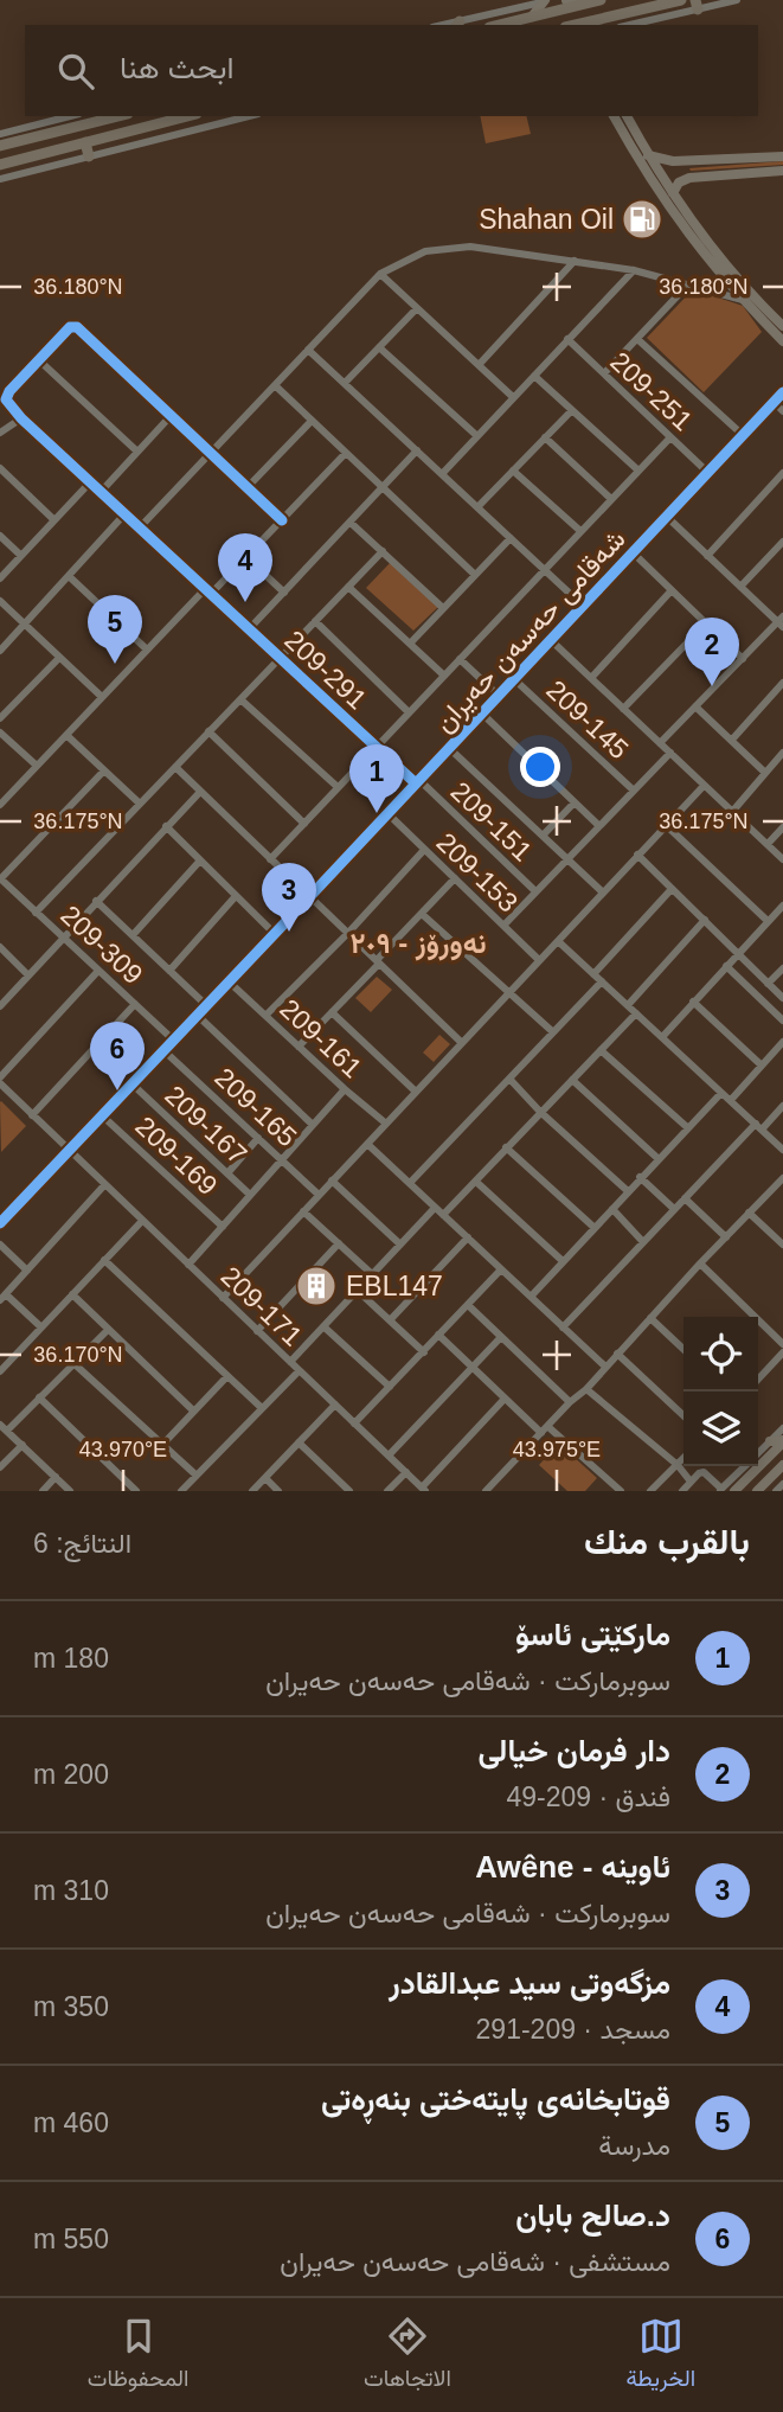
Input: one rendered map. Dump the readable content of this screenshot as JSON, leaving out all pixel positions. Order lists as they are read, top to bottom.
{
  "streets": {
    "street": [
      "209-251",
      "شەقامی حەسەن حەیران",
      "209-291",
      "209-145",
      "209-151",
      "209-153",
      "209-309",
      "209-161",
      "209-165",
      "209-167",
      "209-169",
      "209-171"
    ]
  },
  "crossings": [
    ["209-251", "شەقامی حەسەن حەیران"],
    ["شەقامی حەسەن حەیران", "209-291"],
    ["شەقامی حەسەن حەیران", "209-145"],
    ["شەقامی حەسەن حەیران", "209-151"],
    ["شەقامی حەسەن حەیران", "209-153"],
    ["شەقامی حەسەن حەیران", "209-309"],
    ["شەقامی حەسەن حەیران", "209-161"],
    ["شەقامی حەسەن حەیران", "209-165"],
    ["شەقامی حەسەن حەیران", "209-167"],
    ["شەقامی حەسەن حەیران", "209-169"],
    ["شەقامی حەسەن حەیران", "209-171"],
    ["209-291", "209-151"]
  ],
  "districts": ["نەورۆز - ٢٠٩"],
  "places": {
    "fuel station": ["Shahan Oil"],
    "building": ["EBL147"]
  },
  "page": {
    "search": "ابحث هنا",
    "pins": [
      "4",
      "5",
      "2",
      "1",
      "3",
      "6"
    ],
    "heading": ["بالقرب منك", "النتائج: 6"],
    "list": [
      {
        "mark": "1",
        "name": "مارکێتی ئاسۆ",
        "note": "سوبرماركت · شەقامی حەسەن حەیران",
        "value": "180 m"
      },
      {
        "mark": "2",
        "name": "دار فرمان خیالی",
        "note": "فندق · 209-49",
        "value": "200 m"
      },
      {
        "mark": "3",
        "name": "ئاوینە - Awêne",
        "note": "سوبرماركت · شەقامی حەسەن حەیران",
        "value": "310 m"
      },
      {
        "mark": "4",
        "name": "مزگەوتی سید عبدالقادر",
        "note": "مسجد · 209-291",
        "value": "350 m"
      },
      {
        "mark": "5",
        "name": "قوتابخانەی پایتەختی بنەڕەتی",
        "note": "مدرسة",
        "value": "460 m"
      },
      {
        "mark": "6",
        "name": "د.صالح بابان",
        "note": "مستشفى · شەقامی حەسەن حەیران",
        "value": "550 m"
      }
    ],
    "nav": ["الخريطة", "الاتجاهات", "المحفوظات"]
  },
  "coordinates": [
    "36.180°N",
    "36.175°N",
    "36.170°N",
    "43.970°E",
    "43.975°E"
  ]
}
